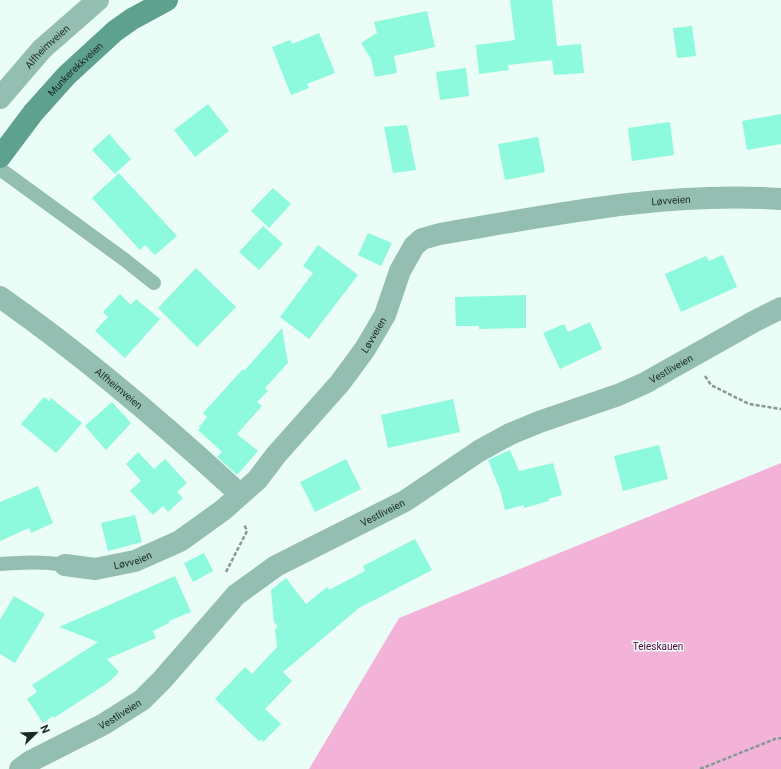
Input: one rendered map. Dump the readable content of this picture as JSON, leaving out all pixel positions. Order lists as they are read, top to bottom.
{
  "streets": {
    "main road": ["Munkerekkveien"],
    "street": ["Alfheimveien", "Løvveien", "Vestliveien"]
  },
  "crossings": [
    ["Alfheimveien", "Løvveien"]
  ],
  "parks": ["Teieskauen"],
  "north": "top right"
}
